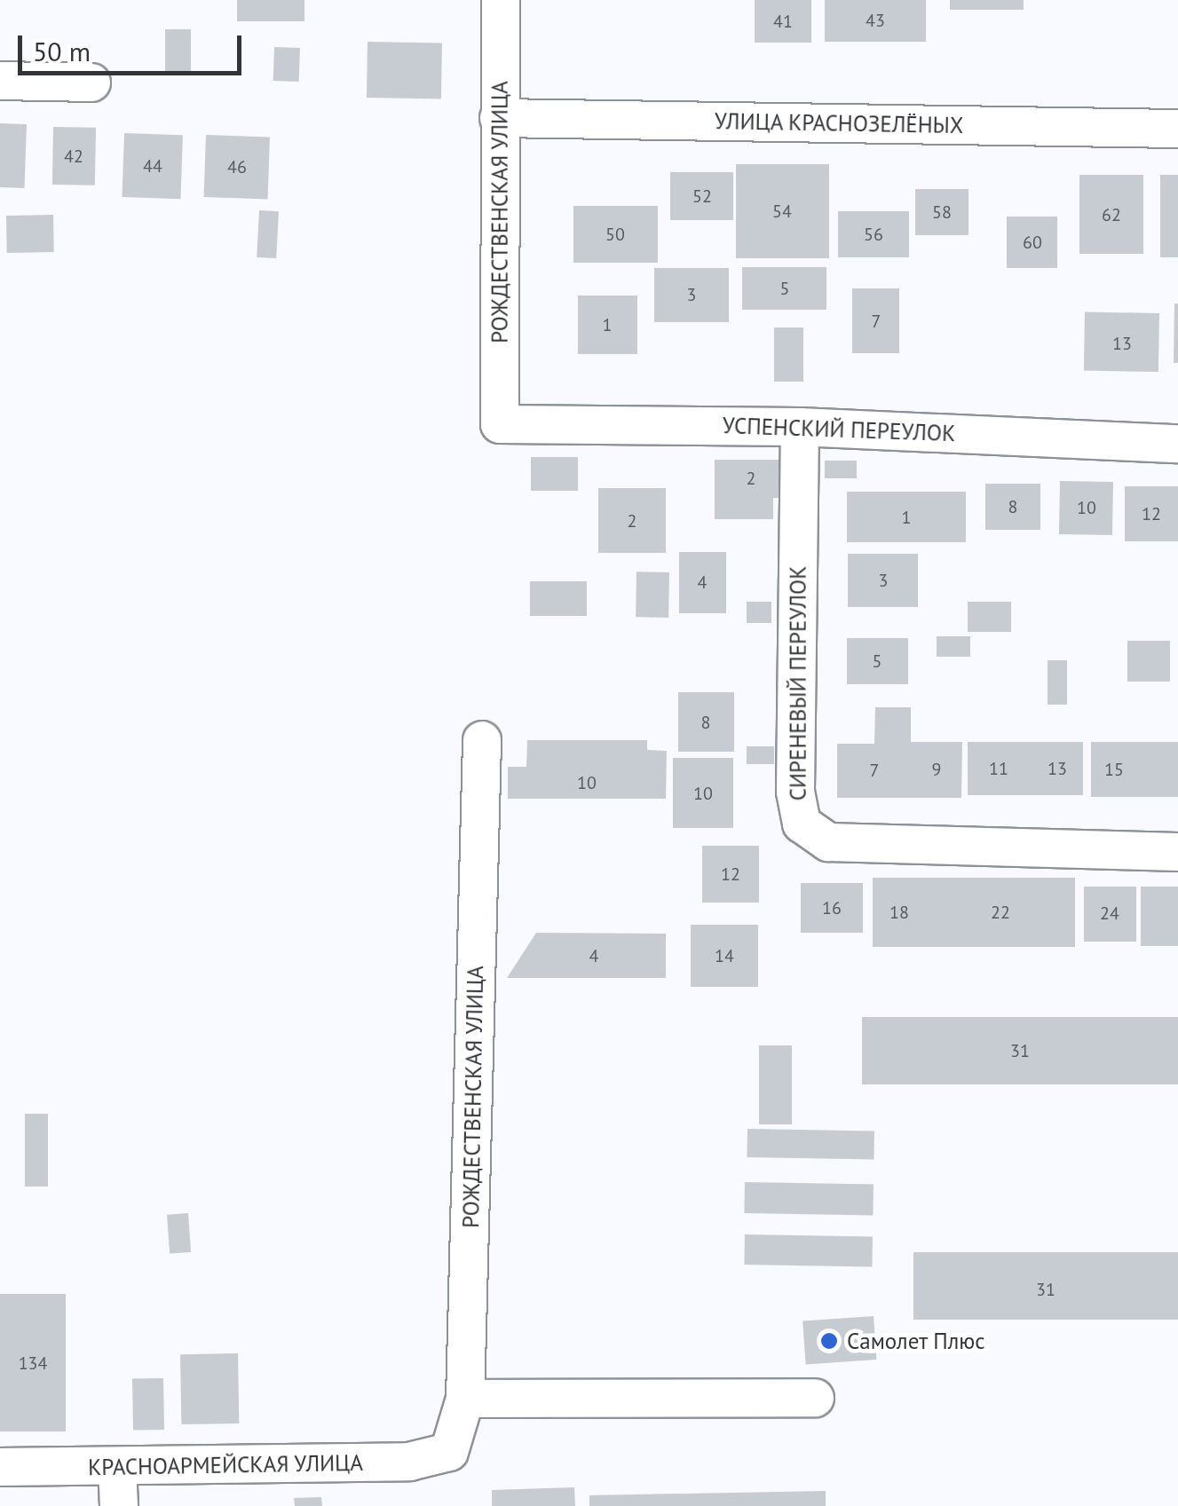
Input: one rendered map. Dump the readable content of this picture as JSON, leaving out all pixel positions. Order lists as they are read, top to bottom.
{
  "streets": {
    "street": [
      "УЛИЦА КРАСНОЗЕЛЁНЫХ",
      "РОЖДЕСТВЕНСКАЯ УЛИЦА",
      "УСПЕНСКИЙ ПЕРЕУЛОК",
      "СИРЕНЕВЫЙ ПЕРЕУЛОК",
      "КРАСНОАРМЕЙСКАЯ УЛИЦА"
    ]
  },
  "crossings": [
    ["УЛИЦА КРАСНОЗЕЛЁНЫХ", "РОЖДЕСТВЕНСКАЯ УЛИЦА"],
    ["РОЖДЕСТВЕНСКАЯ УЛИЦА", "УСПЕНСКИЙ ПЕРЕУЛОК"],
    ["РОЖДЕСТВЕНСКАЯ УЛИЦА", "КРАСНОАРМЕЙСКАЯ УЛИЦА"],
    ["УСПЕНСКИЙ ПЕРЕУЛОК", "СИРЕНЕВЫЙ ПЕРЕУЛОК"]
  ],
  "places": ["Самолет Плюс"],
  "house_numbers": [
    "43",
    "41",
    "42",
    "44",
    "46",
    "52",
    "54",
    "58",
    "62",
    "50",
    "56",
    "60",
    "5",
    "3",
    "7",
    "1",
    "13",
    "2",
    "8",
    "10",
    "12",
    "1",
    "2",
    "3",
    "4",
    "5",
    "8",
    "11",
    "13",
    "9",
    "15",
    "7",
    "10",
    "10",
    "12",
    "16",
    "18",
    "22",
    "24",
    "4",
    "14",
    "31",
    "31",
    "134"
  ],
  "scale_bar": "50 m"
}
